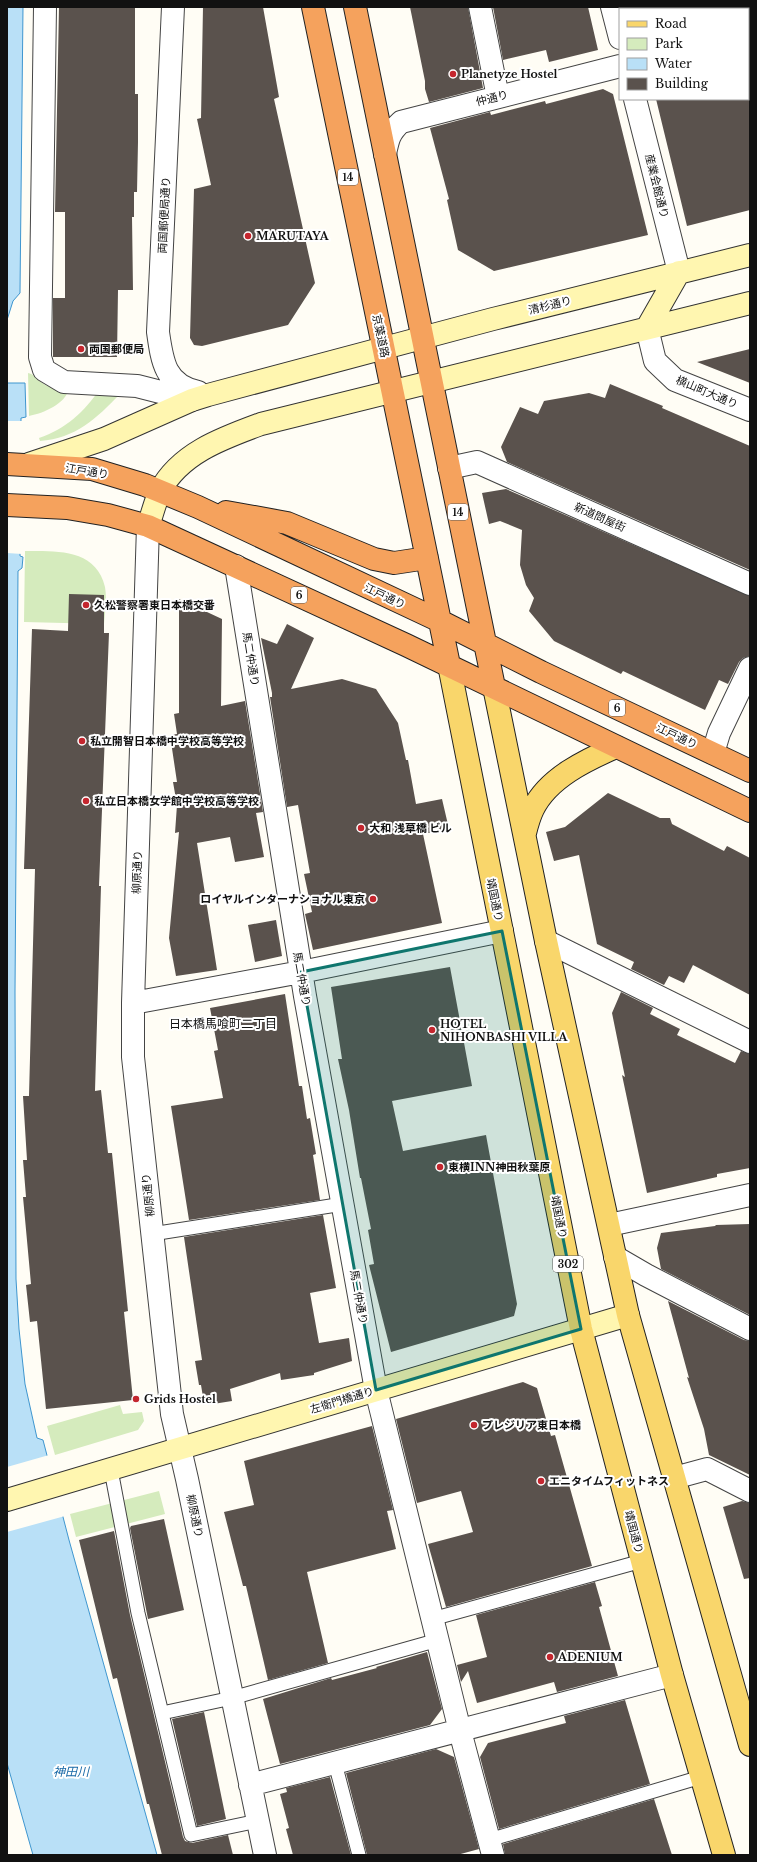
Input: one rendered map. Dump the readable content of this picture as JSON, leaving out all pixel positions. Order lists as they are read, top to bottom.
{
  "streets": {
    "highway": [
      "14",
      "京葉道路",
      "江戸通り",
      "6"
    ],
    "main road": ["靖国通り", "302"],
    "street": [
      "仲通り",
      "産業会館通り",
      "両国郵便局通り",
      "清杉通り",
      "横山町大通り",
      "新道問屋街",
      "馬二仲通り",
      "柳原通り",
      "左衛門橋通り"
    ]
  },
  "crossings": [
    ["仲通り", "14"],
    ["14", "清杉通り"],
    ["14", "江戸通り"],
    ["14", "新道問屋街"],
    ["14", "6"],
    ["産業会館通り", "清杉通り"],
    ["両国郵便局通り", "清杉通り"],
    ["清杉通り", "京葉道路"],
    ["清杉通り", "江戸通り"],
    ["京葉道路", "江戸通り"],
    ["京葉道路", "6"],
    ["京葉道路", "靖国通り"],
    ["6", "馬二仲通り"],
    ["6", "柳原通り"],
    ["6", "靖国通り"],
    ["馬二仲通り", "左衛門橋通り"],
    ["柳原通り", "左衛門橋通り"],
    ["靖国通り", "左衛門橋通り"]
  ],
  "districts": ["日本橋馬喰町二丁目"],
  "water": ["神田川"],
  "places": [
    "Planetyze Hostel",
    "MARUTAYA",
    "両国郵便局",
    "久松警察署東日本橋交番",
    "私立開智日本橋中学校高等学校",
    "私立日本橋女学館中学校高等学校",
    "大和 浅草橋 ビル",
    "ロイヤルインターナショナル東京",
    "HOTEL NIHONBASHI VILLA",
    "東横INN神田秋葉原",
    "Grids Hostel",
    "プレジリア東日本橋",
    "エニタイムフィットネス",
    "ADENIUM"
  ],
  "legend": [
    "Road",
    "Park",
    "Water",
    "Building"
  ]
}
